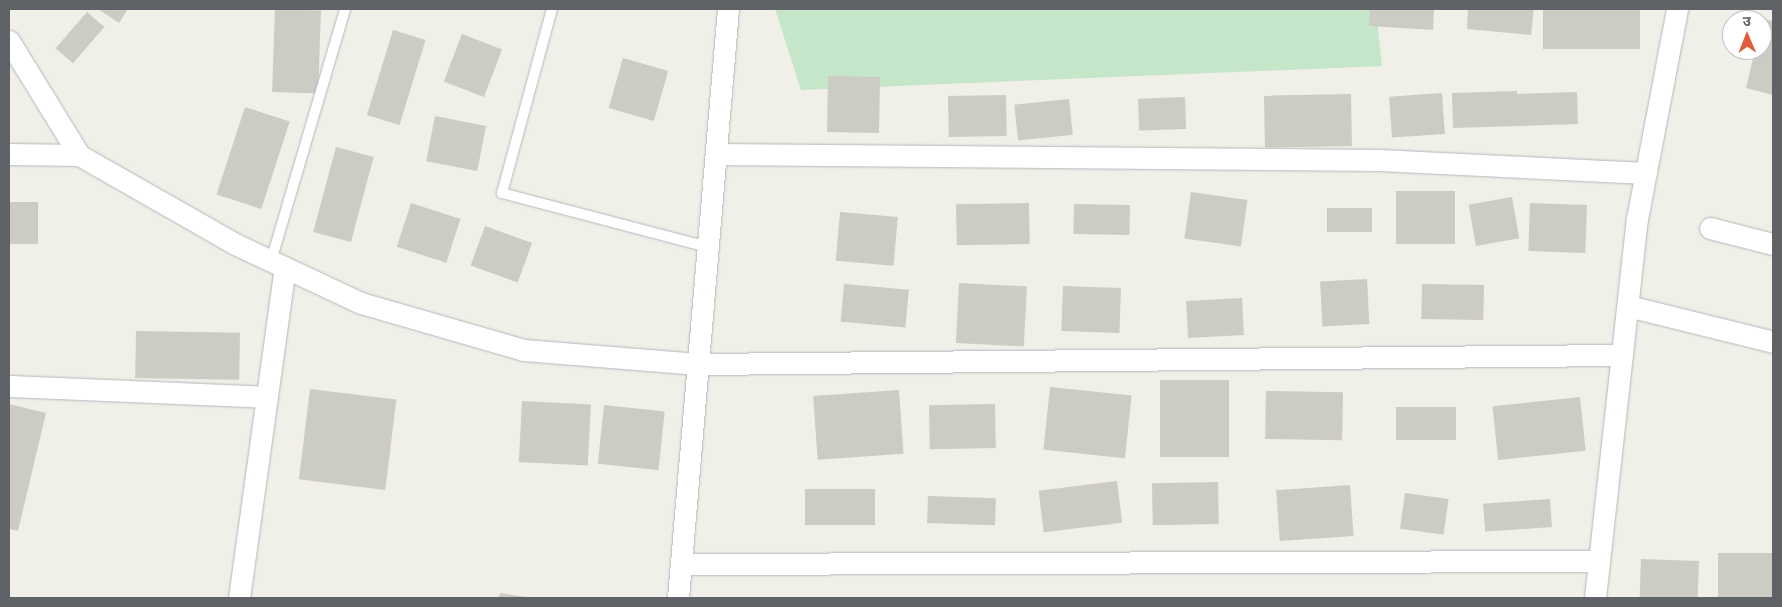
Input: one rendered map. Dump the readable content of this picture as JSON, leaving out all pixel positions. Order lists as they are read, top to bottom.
{
  "north": "top"
}
